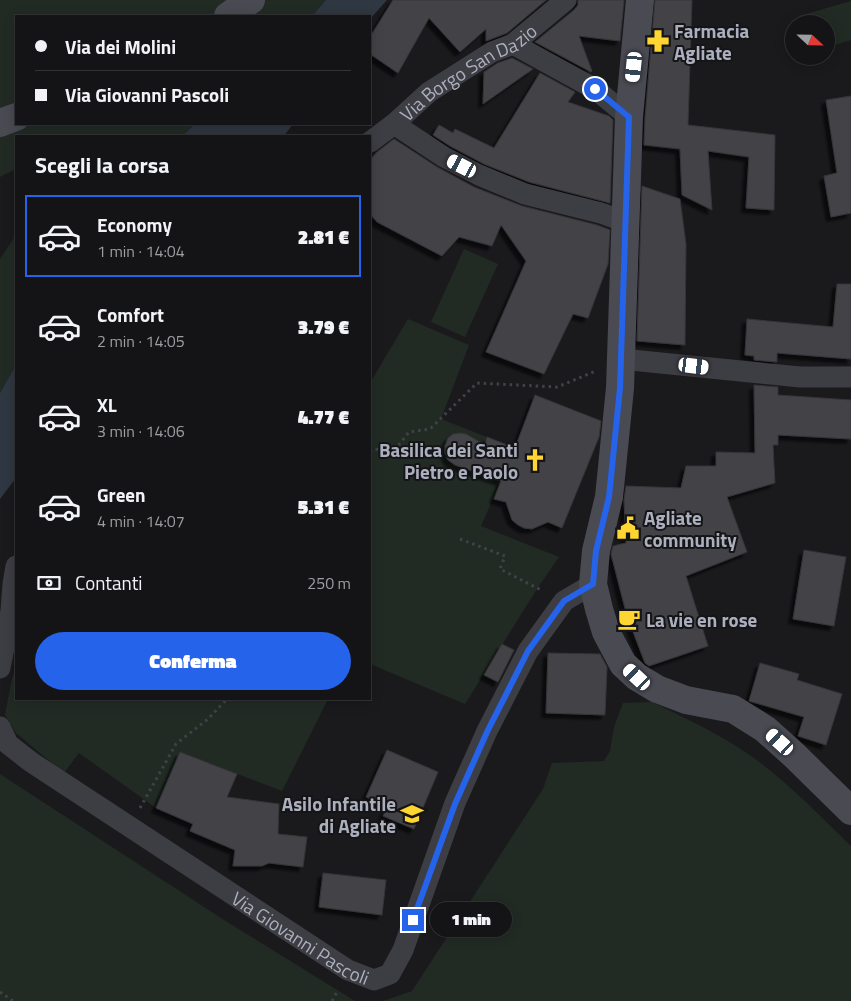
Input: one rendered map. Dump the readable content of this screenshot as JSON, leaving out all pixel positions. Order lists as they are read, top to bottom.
{
  "streets": {
    "street": ["Via Borgo San Dazio", "Via Giovanni Pascoli"]
  },
  "places": {
    "pharmacy": ["Farmacia Agliate"],
    "church": ["Basilica dei Santi Pietro e Paolo"],
    "public building": ["Agliate community"],
    "cafe": ["La vie en rose"],
    "school or university": ["Asilo Infantile di Agliate"]
  },
  "north": "right",
  "page": {
    "banner": ["Via dei Molini", "Via Giovanni Pascoli"],
    "heading": "Scegli la corsa",
    "list": [
      {
        "name": "Economy",
        "note": "1 min · 14:04",
        "value": "2.81 €"
      },
      {
        "name": "Comfort",
        "note": "2 min · 14:05",
        "value": "3.79 €"
      },
      {
        "name": "XL",
        "note": "3 min · 14:06",
        "value": "4.77 €"
      },
      {
        "name": "Green",
        "note": "4 min · 14:07",
        "value": "5.31 €"
      }
    ],
    "pay": ["Contanti", "250 m"],
    "buttons": "Conferma",
    "bubble": "1 min"
  }
}
